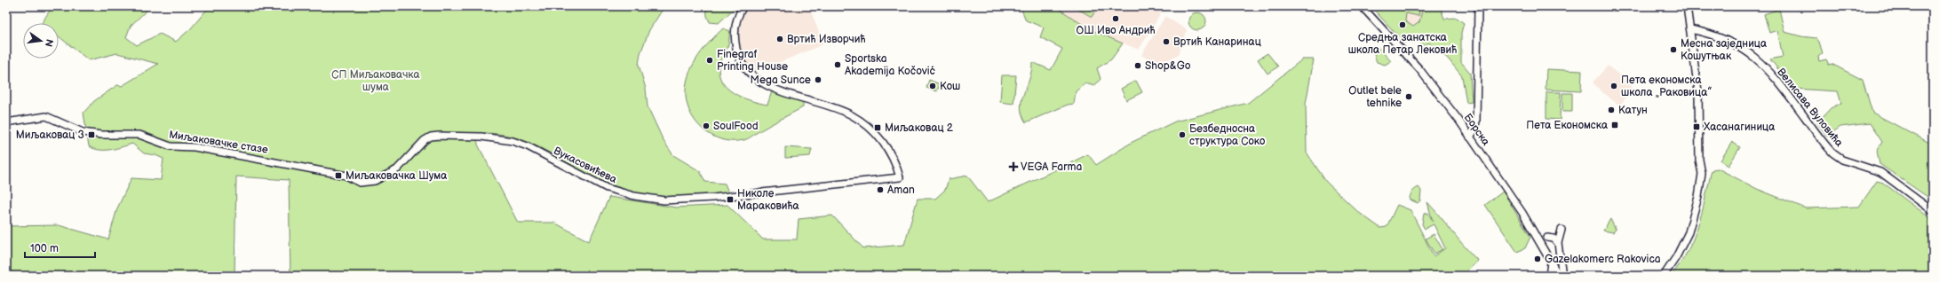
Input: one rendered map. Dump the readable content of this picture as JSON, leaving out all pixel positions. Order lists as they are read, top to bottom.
{
  "streets": {
    "street": [
      "Велисава Вуловића",
      "Борска",
      "Миљаковачке стазе",
      "Вукасовићева"
    ]
  },
  "crossings": [
    ["Миљаковачке стазе", "Вукасовићева"]
  ],
  "parks": ["СП Миљаковачка шума"],
  "places": {
    "other": [
      "ОШ Иво Андрић",
      "Средња занатска школа Петар Лековић",
      "Вртић Изворчић",
      "Вртић Канаринац",
      "Месна заједница Кошутњак",
      "Finegraf Printing House",
      "Sportska Akademija Kočović",
      "Shop&Go",
      "Mega Sunce",
      "Кош",
      "Пета економска школа „Раковица”",
      "Outlet bele tehnike",
      "Катун",
      "SoulFood",
      "Безбедносна структура Соко",
      "Aman",
      "Gazelakomerc Rakovica"
    ],
    "transit": [
      "Пета Економска",
      "Хасанагиница",
      "Миљаковац 2",
      "Миљаковац 3",
      "Миљаковачка Шума",
      "Николе Мараковића"
    ],
    "health": ["VEGA Farma"]
  },
  "scale_bar": "100 m",
  "north": "right"
}
